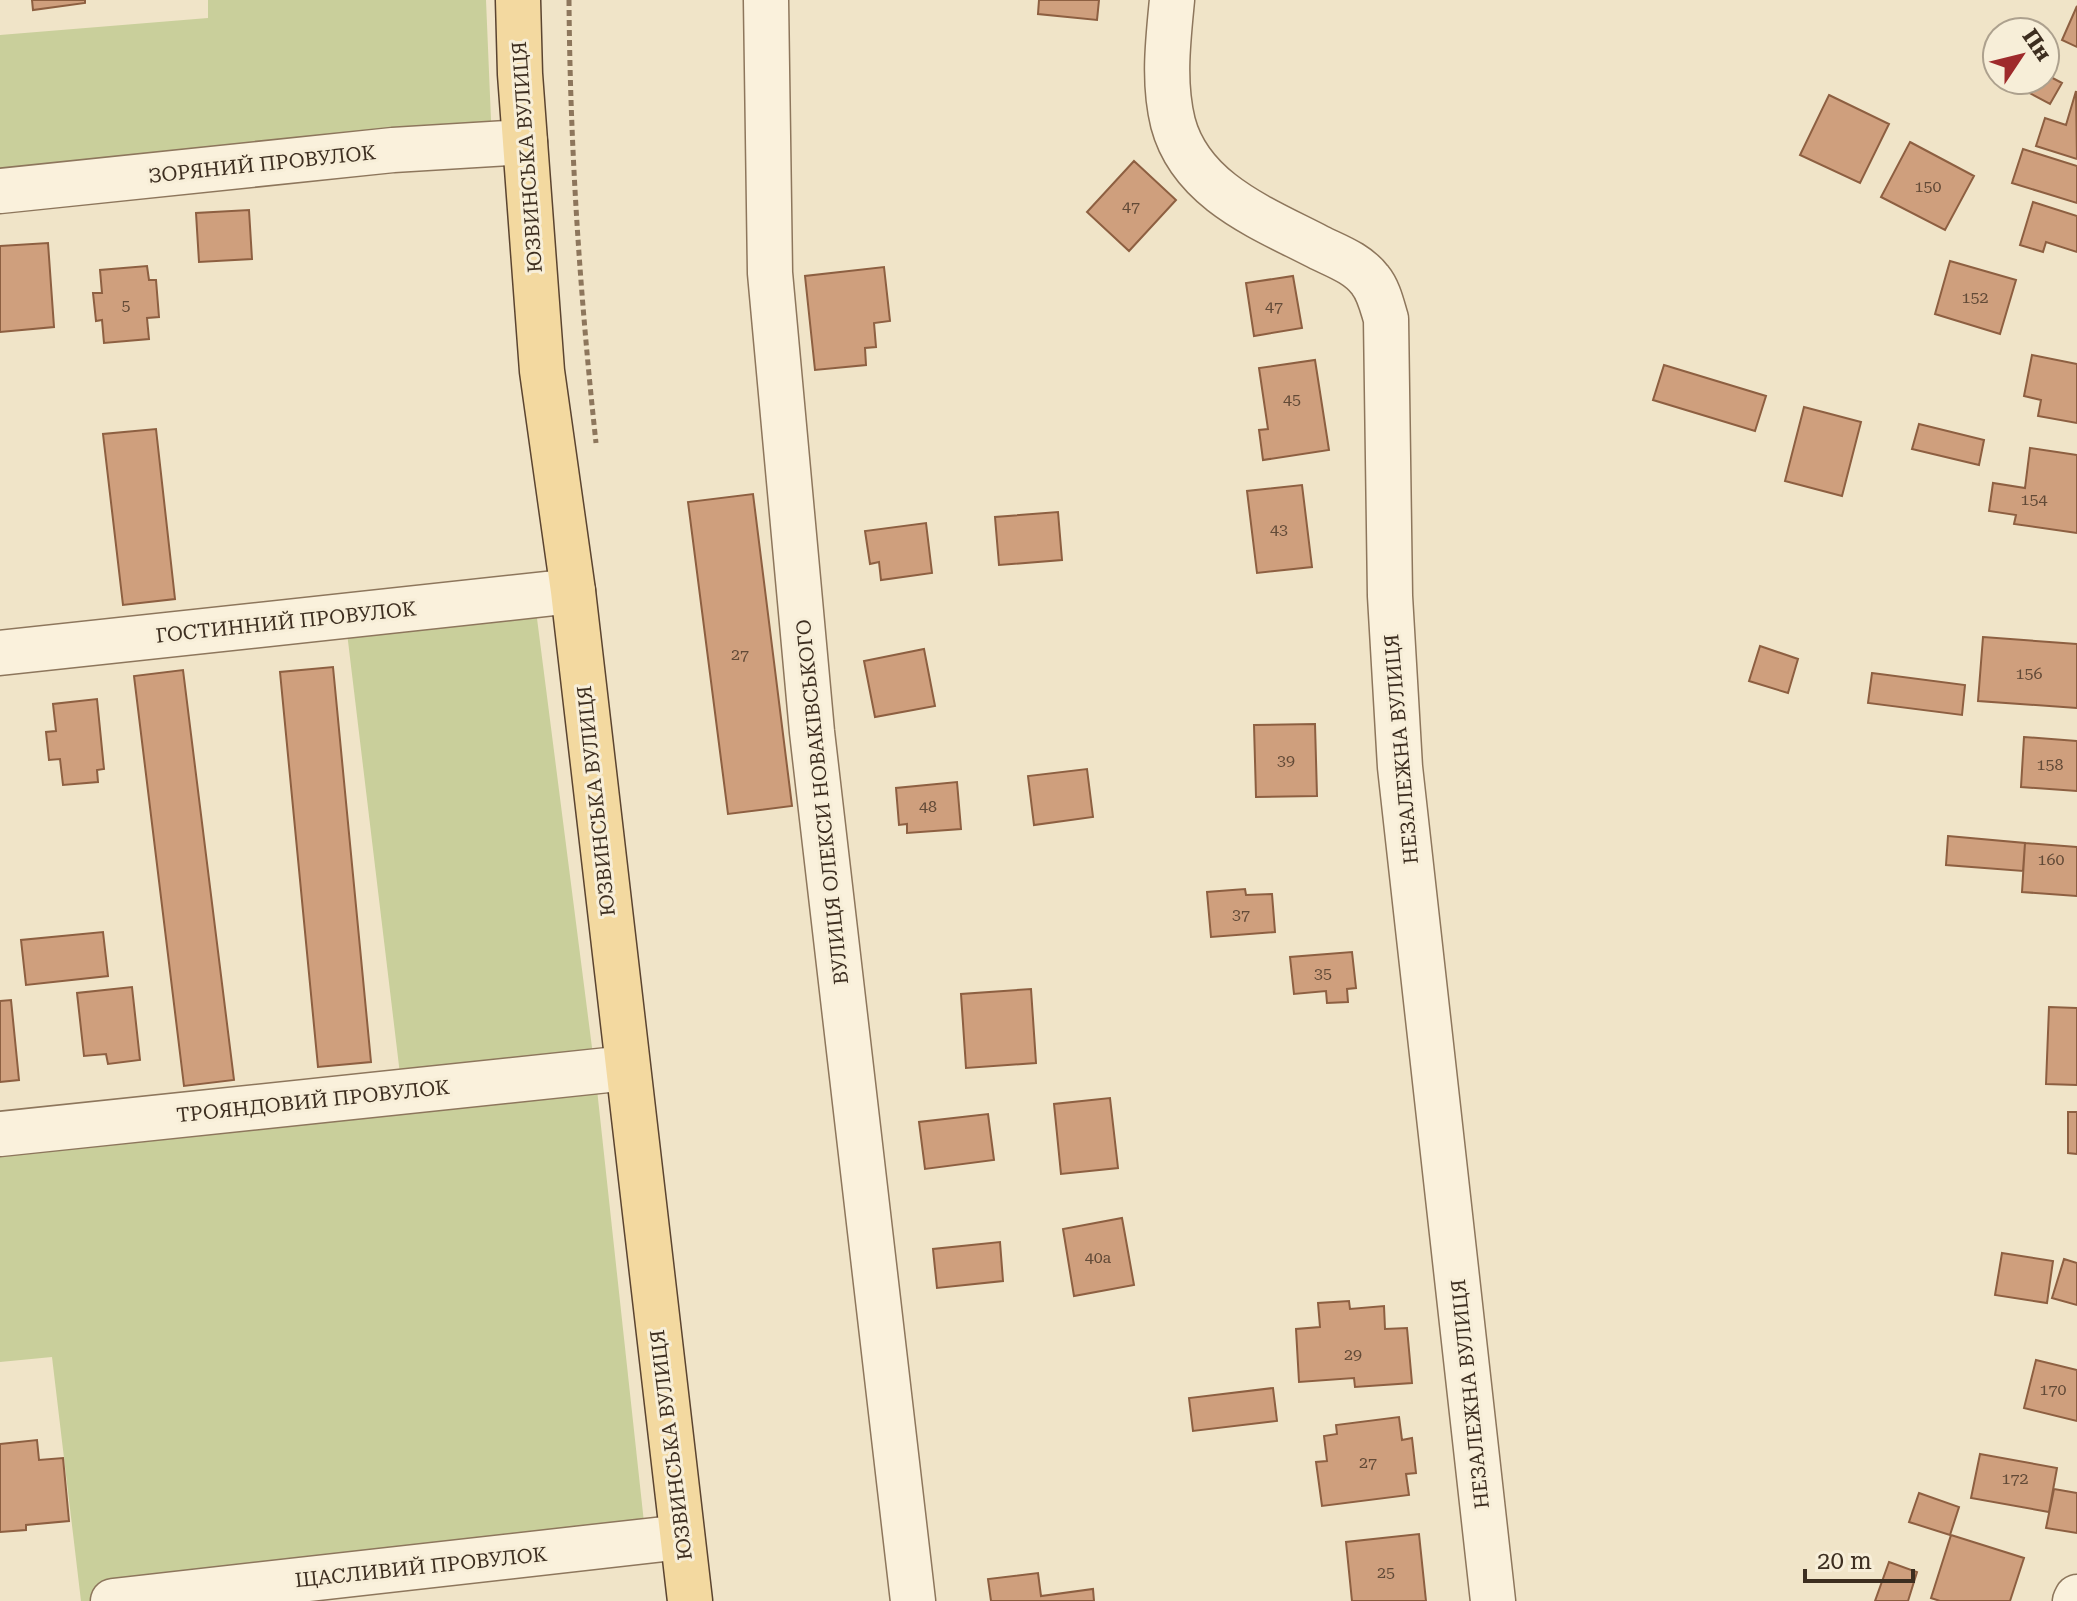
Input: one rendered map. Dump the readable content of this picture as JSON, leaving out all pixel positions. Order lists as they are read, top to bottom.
{
  "streets": {
    "main road": ["ЮЗВИНСЬКА ВУЛИЦЯ"],
    "street": [
      "ЗОРЯНИЙ ПРОВУЛОК",
      "ГОСТИННИЙ ПРОВУЛОК",
      "НЕЗАЛЕЖНА ВУЛИЦЯ",
      "ВУЛИЦЯ ОЛЕКСИ НОВАКІВСЬКОГО",
      "ТРОЯНДОВИЙ ПРОВУЛОК",
      "ЩАСЛИВИЙ ПРОВУЛОК"
    ]
  },
  "crossings": [
    ["ЮЗВИНСЬКА ВУЛИЦЯ", "ЗОРЯНИЙ ПРОВУЛОК"],
    ["ЮЗВИНСЬКА ВУЛИЦЯ", "ГОСТИННИЙ ПРОВУЛОК"],
    ["ЮЗВИНСЬКА ВУЛИЦЯ", "ТРОЯНДОВИЙ ПРОВУЛОК"],
    ["ЮЗВИНСЬКА ВУЛИЦЯ", "ЩАСЛИВИЙ ПРОВУЛОК"]
  ],
  "house_numbers": [
    "150",
    "47",
    "152",
    "5",
    "47",
    "45",
    "154",
    "43",
    "27",
    "156",
    "39",
    "158",
    "48",
    "160",
    "37",
    "35",
    "40а",
    "29",
    "170",
    "27",
    "172",
    "25"
  ],
  "scale_bar": "20 m",
  "north": "top right"
}
